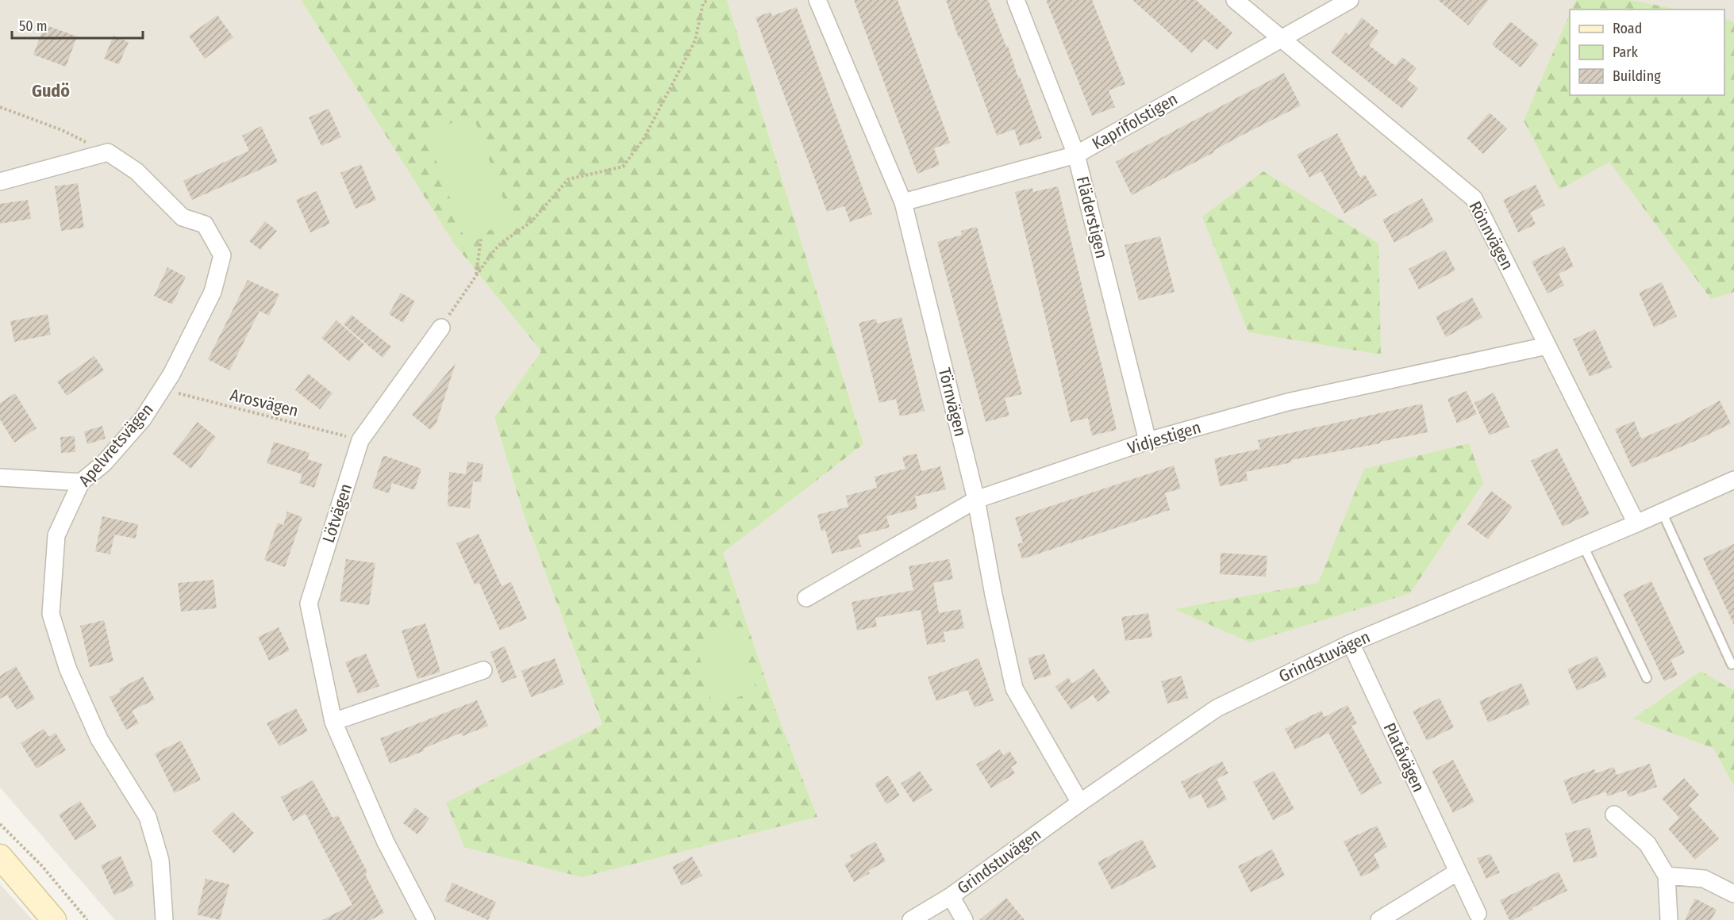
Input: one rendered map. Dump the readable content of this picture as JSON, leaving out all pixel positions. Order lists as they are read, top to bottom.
{
  "streets": {
    "street": [
      "Kaprifolstigen",
      "Fläderstigen",
      "Rönnvägen",
      "Törnvägen",
      "Vidjestigen",
      "Apelvretsvägen",
      "Lötvägen",
      "Grindstuvägen",
      "Platåvägen"
    ],
    "path": ["Arosvägen"]
  },
  "crossings": [
    ["Kaprifolstigen", "Fläderstigen"],
    ["Kaprifolstigen", "Rönnvägen"],
    ["Kaprifolstigen", "Törnvägen"],
    ["Fläderstigen", "Vidjestigen"],
    ["Rönnvägen", "Vidjestigen"],
    ["Rönnvägen", "Grindstuvägen"],
    ["Törnvägen", "Vidjestigen"],
    ["Törnvägen", "Grindstuvägen"],
    ["Arosvägen", "Apelvretsvägen"],
    ["Arosvägen", "Lötvägen"],
    ["Grindstuvägen", "Platåvägen"]
  ],
  "districts": ["Gudö"],
  "legend": ["Road", "Park", "Building"],
  "scale_bar": "50 m"
}
